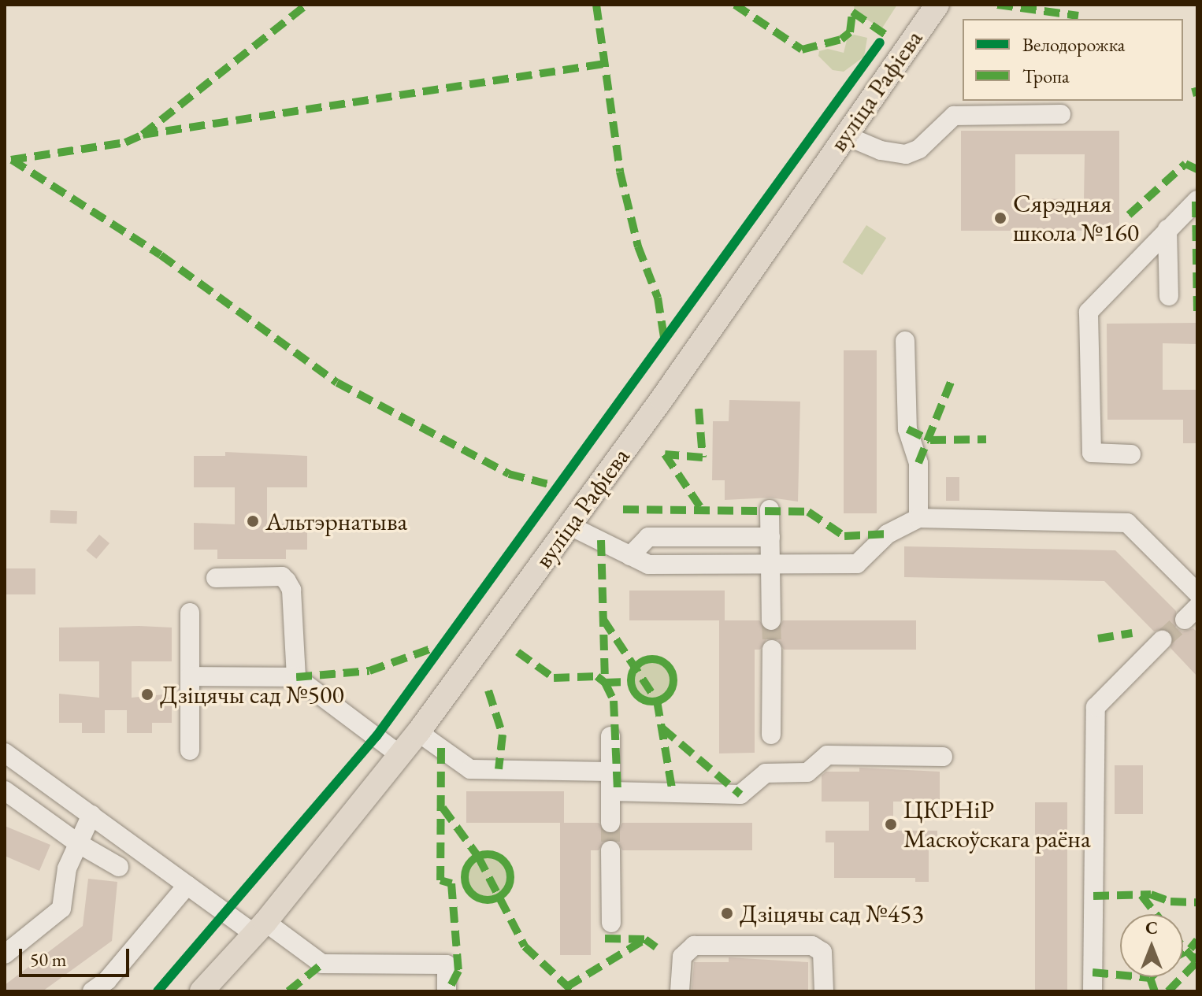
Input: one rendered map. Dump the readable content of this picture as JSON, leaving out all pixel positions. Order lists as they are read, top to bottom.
{
  "streets": {
    "main road": ["вуліца Рафіева"]
  },
  "places": [
    "Сярэдняя школа №160",
    "Альтэрнатыва",
    "Дзіцячы сад №500",
    "ЦКРНіР Маскоўскага раёна",
    "Дзіцячы сад №453"
  ],
  "legend": ["Велодорожка", "Тропа"],
  "scale_bar": "50 m",
  "north": "top"
}
